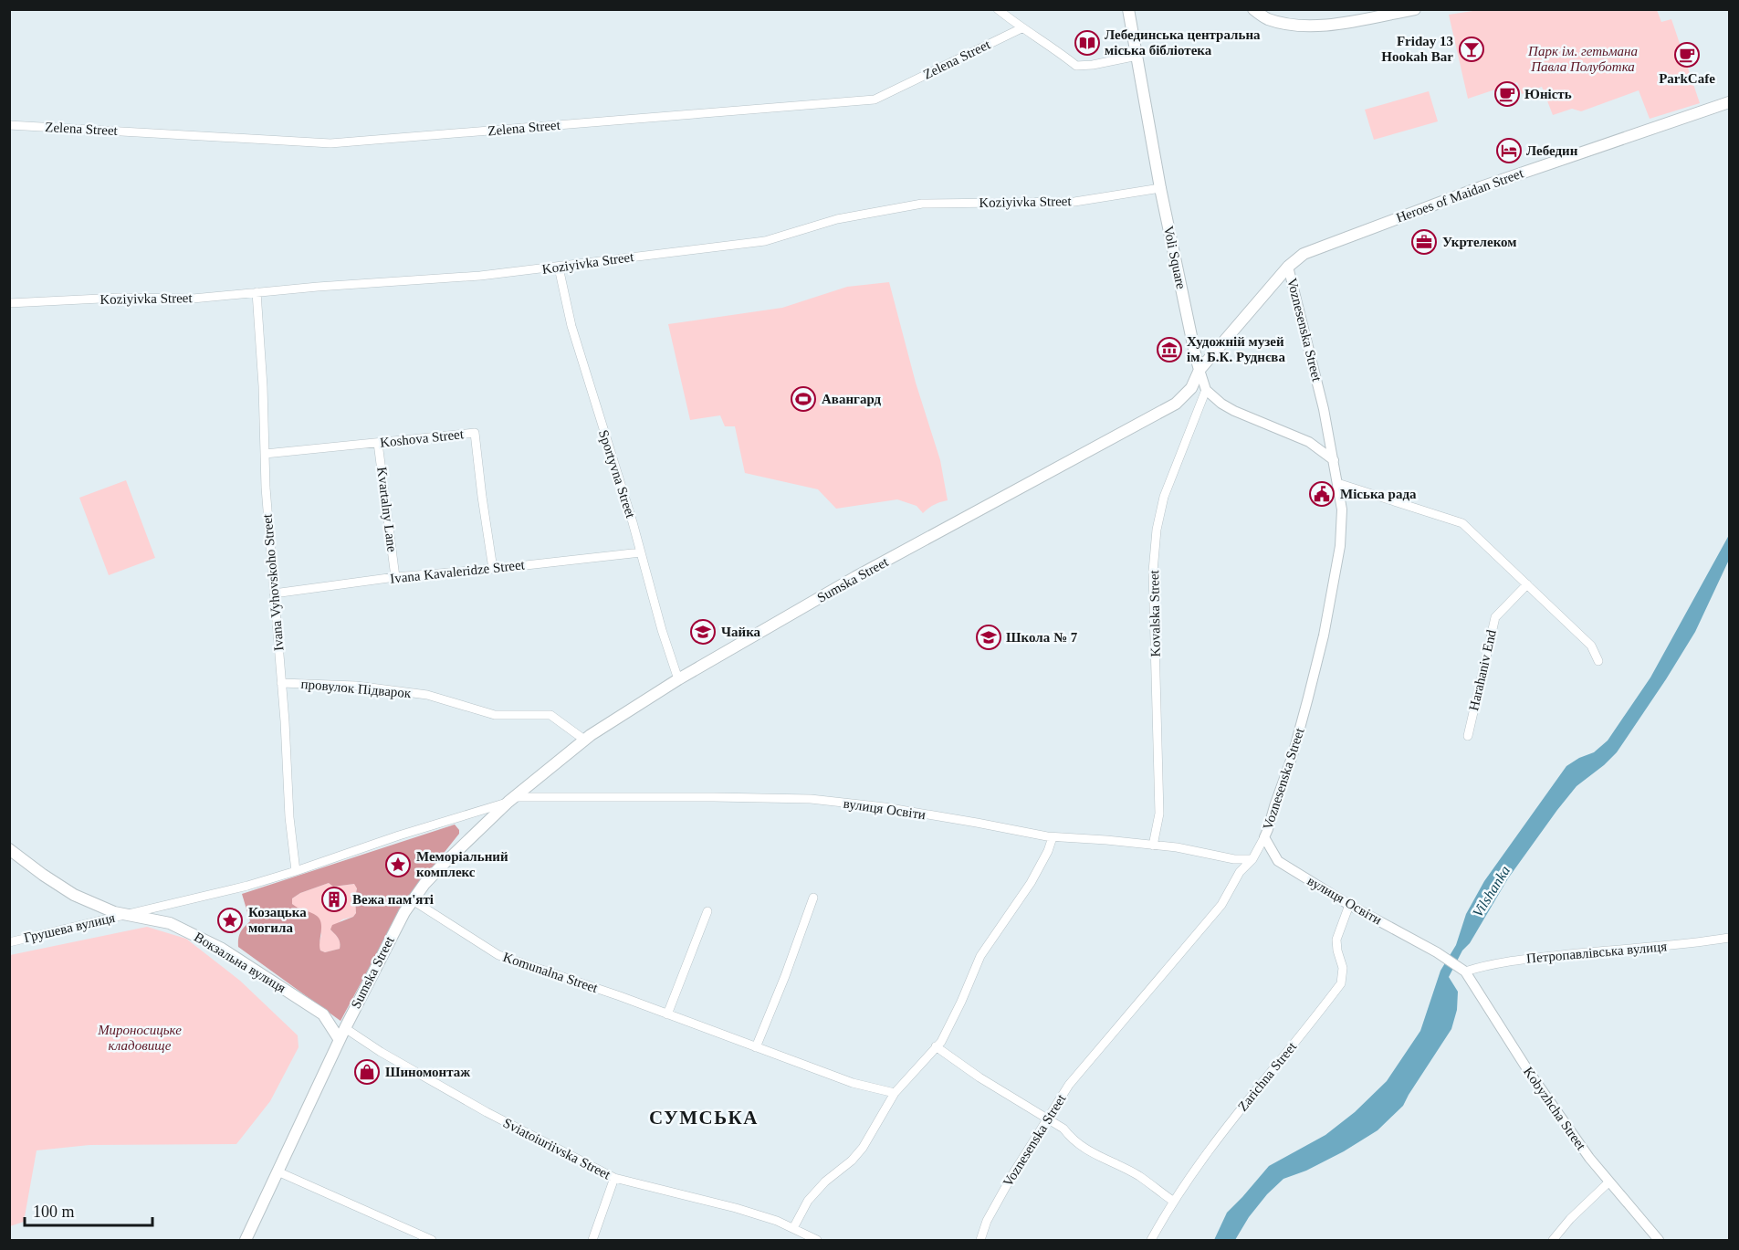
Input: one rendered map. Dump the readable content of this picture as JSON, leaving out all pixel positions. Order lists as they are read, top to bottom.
{
  "streets": {
    "main road": [
      "Heroes of Maidan Street",
      "Voli Square",
      "Sumska Street",
      "Вокзальна вулиця"
    ],
    "street": [
      "Zelena Street",
      "Koziyivka Street",
      "Voznesenska Street",
      "Koshova Street",
      "Sportyvna Street",
      "Kvartalny Lane",
      "Ivana Kavaleridze Street",
      "Ivana Vyhovskoho Street",
      "Kovalska Street",
      "Harahaniv End",
      "провулок Підварок",
      "вулиця Освіти",
      "Грушева вулиця",
      "Петропавлівська вулиця",
      "Komunalna Street",
      "Zarichna Street",
      "Kobyzhcha Street",
      "Sviatoiuriivska Street"
    ]
  },
  "crossings": [
    ["Heroes of Maidan Street", "Voznesenska Street"],
    ["Koziyivka Street", "Voli Square"],
    ["Koziyivka Street", "Sportyvna Street"],
    ["Koziyivka Street", "Ivana Vyhovskoho Street"],
    ["Voli Square", "Sumska Street"],
    ["Voznesenska Street", "вулиця Освіти"],
    ["Koshova Street", "Kvartalny Lane"],
    ["Koshova Street", "Ivana Kavaleridze Street"],
    ["Koshova Street", "Ivana Vyhovskoho Street"],
    ["Sportyvna Street", "Ivana Kavaleridze Street"],
    ["Sportyvna Street", "Sumska Street"],
    ["Kvartalny Lane", "Ivana Kavaleridze Street"],
    ["Ivana Kavaleridze Street", "Ivana Vyhovskoho Street"],
    ["Sumska Street", "Ivana Vyhovskoho Street"],
    ["Sumska Street", "провулок Підварок"],
    ["Sumska Street", "вулиця Освіти"],
    ["Sumska Street", "Грушева вулиця"],
    ["Sumska Street", "Вокзальна вулиця"],
    ["Sumska Street", "Komunalna Street"],
    ["Sumska Street", "Sviatoiuriivska Street"],
    ["Ivana Vyhovskoho Street", "провулок Підварок"],
    ["Kovalska Street", "вулиця Освіти"],
    ["вулиця Освіти", "Петропавлівська вулиця"],
    ["вулиця Освіти", "Zarichna Street"],
    ["вулиця Освіти", "Kobyzhcha Street"],
    ["Грушева вулиця", "Вокзальна вулиця"],
    ["Петропавлівська вулиця", "Kobyzhcha Street"]
  ],
  "districts": ["СУМСЬКА"],
  "water": ["Vilshanka"],
  "parks": ["Парк ім. гетьмана Павла Полуботка", "Мироносицьке кладовище"],
  "places": {
    "library": ["Лебединська центральна міська бібліотека"],
    "bar": ["Friday 13 Hookah Bar"],
    "cafe": ["ParkCafe", "Юність"],
    "hotel": ["Лебедин"],
    "office": ["Укртелеком"],
    "museum": ["Художній музей ім. Б.К. Руднєва"],
    "sports": ["Авангард"],
    "public building": ["Міська рада"],
    "school or university": ["Чайка", "Школа № 7"],
    "place": ["Меморіальний комплекс", "Козацька могила"],
    "building": ["Вежа пам'яті"],
    "shop": ["Шиномонтаж"]
  },
  "scale_bar": "100 m"
}
